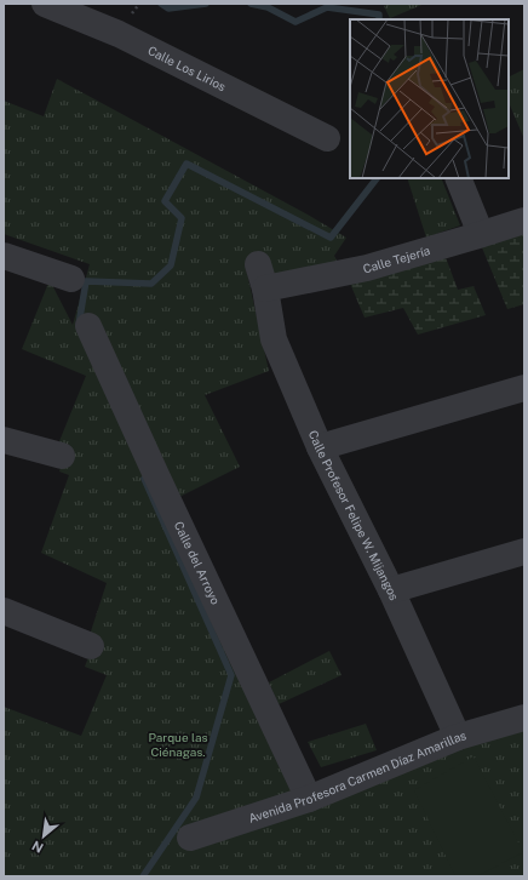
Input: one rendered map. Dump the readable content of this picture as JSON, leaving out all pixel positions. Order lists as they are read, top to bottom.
{
  "streets": {
    "street": [
      "Calle Los Lirios",
      "Calle Tejería",
      "Calle Profesor Felipe W. Mijangos",
      "Calle del Arroyo",
      "Avenida Profesora Carmen Díaz Amarillas"
    ]
  },
  "crossings": [
    ["Calle Tejería", "Calle Profesor Felipe W. Mijangos"],
    ["Calle Profesor Felipe W. Mijangos", "Avenida Profesora Carmen Díaz Amarillas"],
    ["Calle del Arroyo", "Avenida Profesora Carmen Díaz Amarillas"]
  ],
  "parks": ["Parque las Ciénagas."],
  "north": "bottom left"
}
